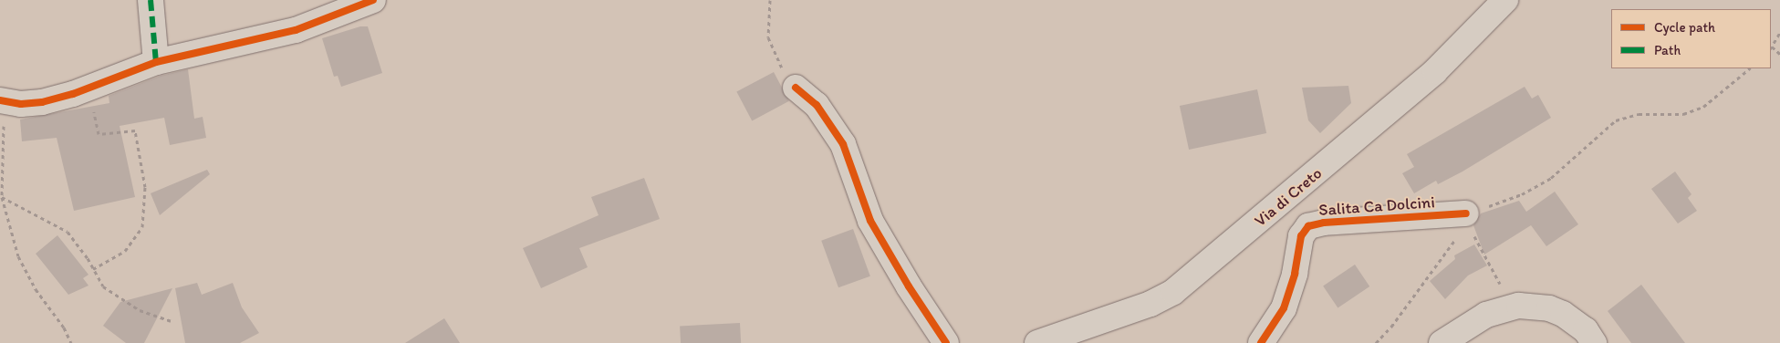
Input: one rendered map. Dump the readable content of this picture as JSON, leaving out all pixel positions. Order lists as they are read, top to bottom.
{
  "streets": {
    "street": ["Via di Creto", "Salita Ca Dolcini"]
  },
  "legend": ["Cycle path", "Path"]
}
